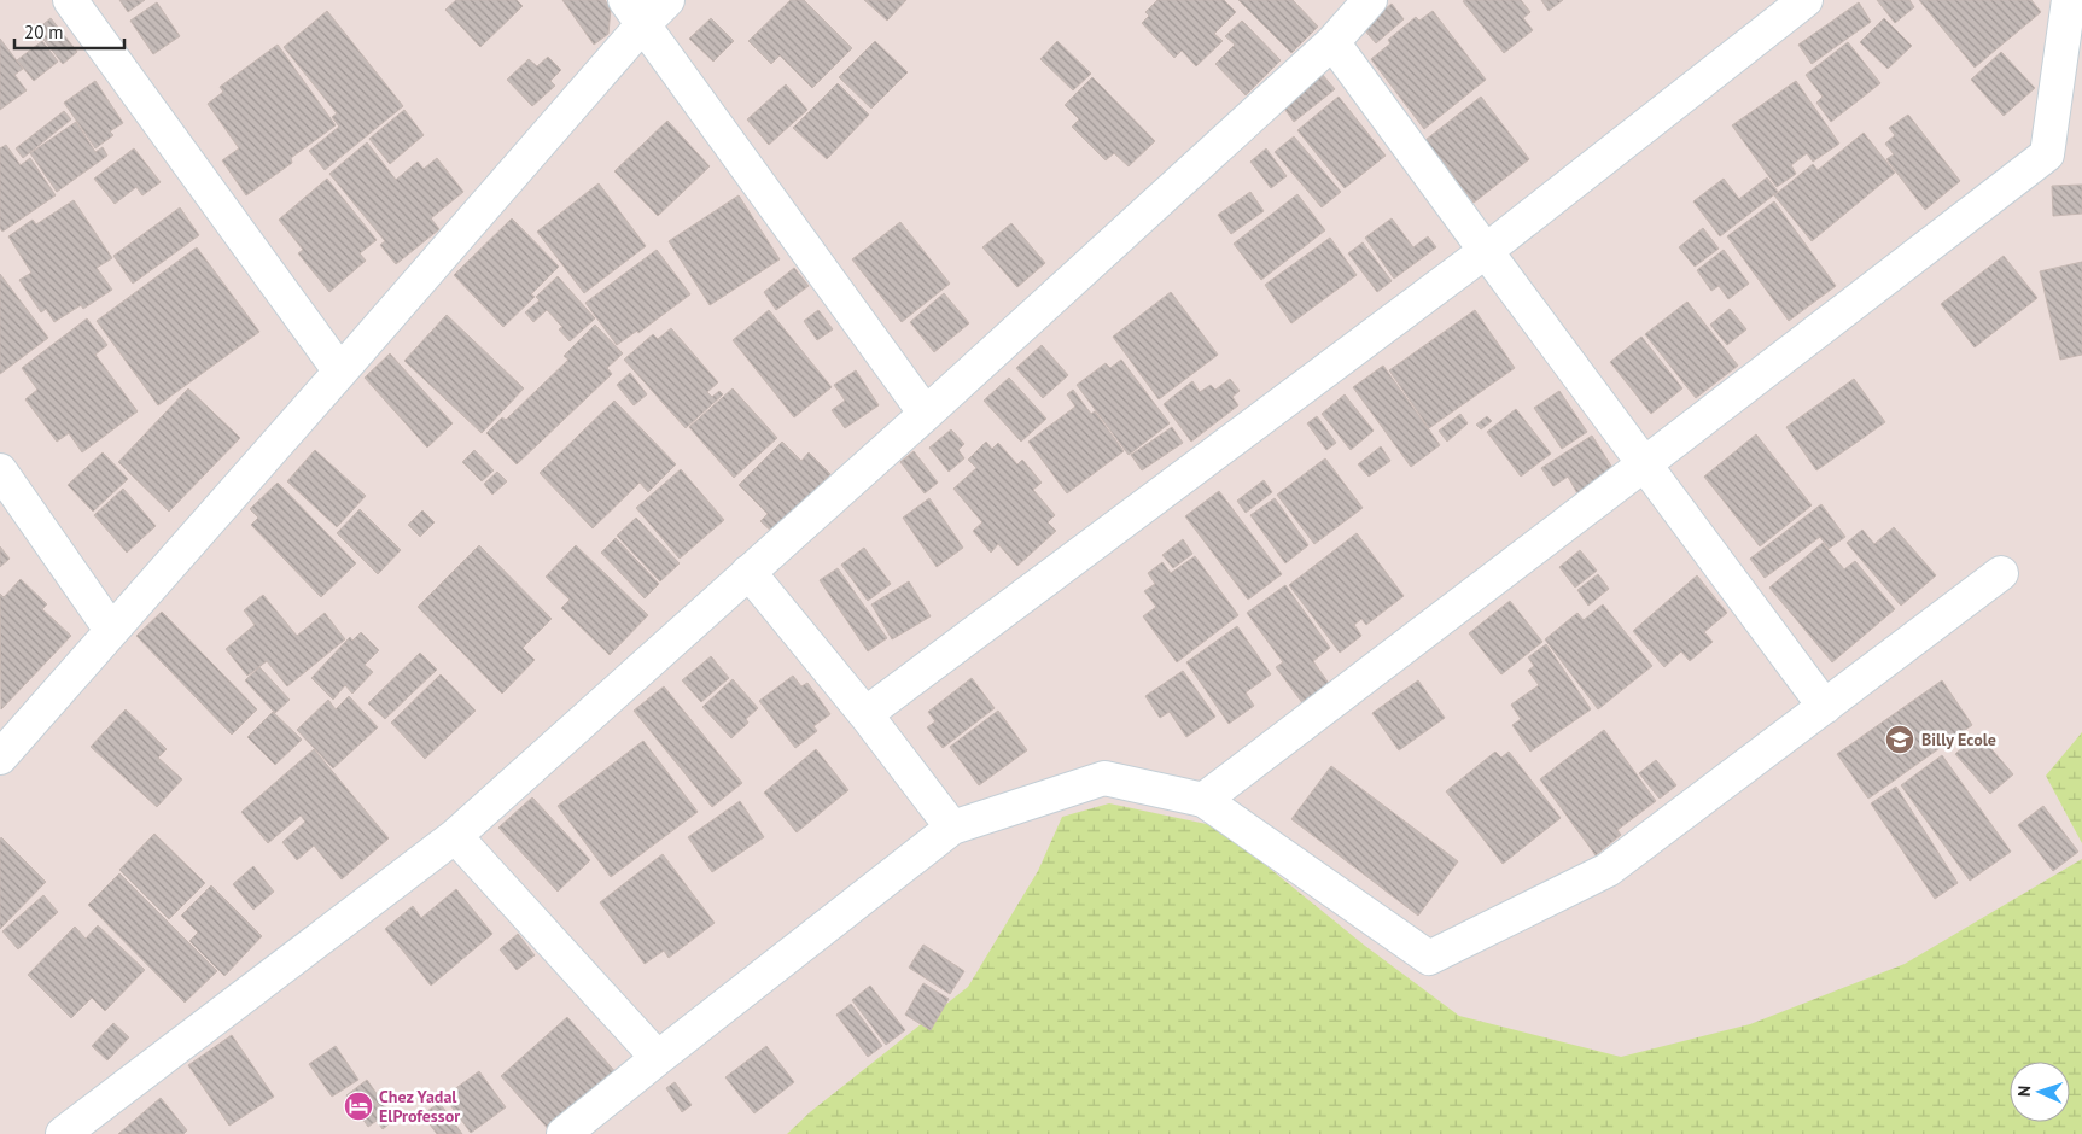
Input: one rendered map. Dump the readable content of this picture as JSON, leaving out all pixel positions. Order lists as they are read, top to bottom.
{
  "places": {
    "school or university": ["Billy Ecole"],
    "hotel": ["Chez Yadal ElProfessor"]
  },
  "scale_bar": "20 m",
  "north": "left"
}
